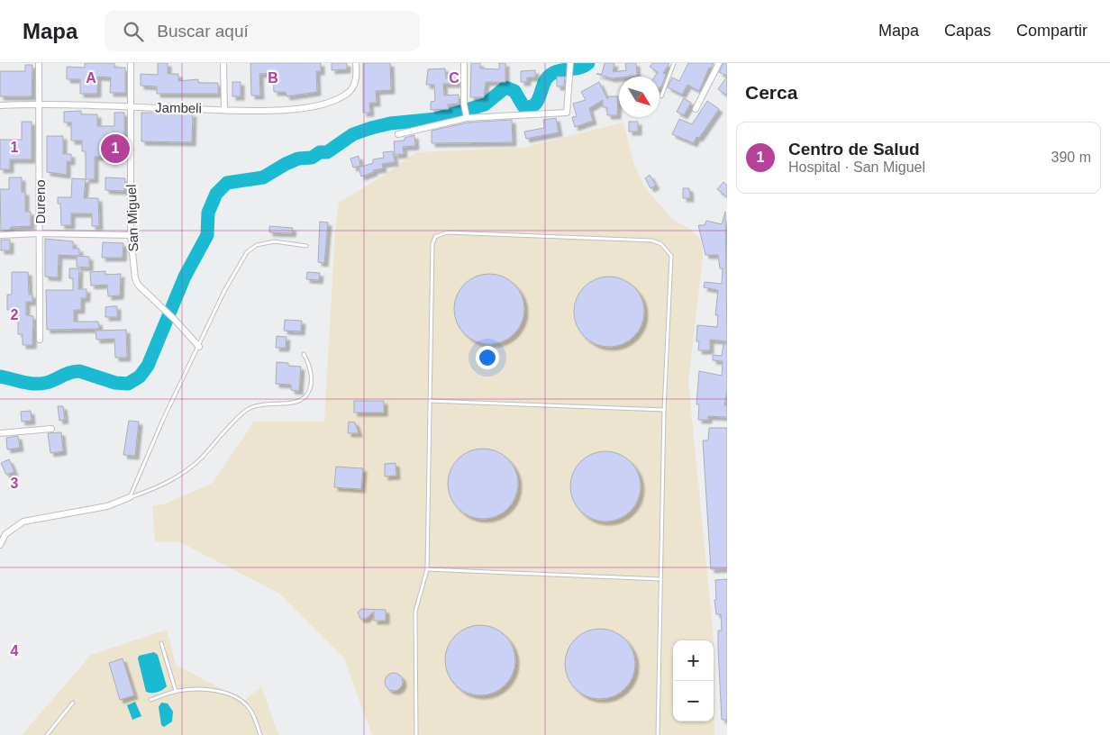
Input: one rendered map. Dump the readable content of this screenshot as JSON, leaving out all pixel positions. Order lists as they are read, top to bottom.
{
  "streets": {
    "street": ["Jambeli", "Dureno", "San Miguel"]
  },
  "crossings": [
    ["Jambeli", "Dureno"],
    ["Jambeli", "San Miguel"]
  ],
  "north": "bottom right",
  "page": {
    "header": "Mapa",
    "search": "Buscar aquí",
    "nav": ["Mapa", "Capas", "Compartir"],
    "heading": "Cerca",
    "list": [
      {
        "mark": "1",
        "name": "Centro de Salud",
        "note": "Hospital · San Miguel",
        "value": "390 m"
      }
    ],
    "pins": "1",
    "map_buttons": ["+", "−"]
  },
  "grid": {
    "columns": ["A", "B", "C"],
    "rows": [
      "1",
      "2",
      "3",
      "4"
    ]
  }
}
